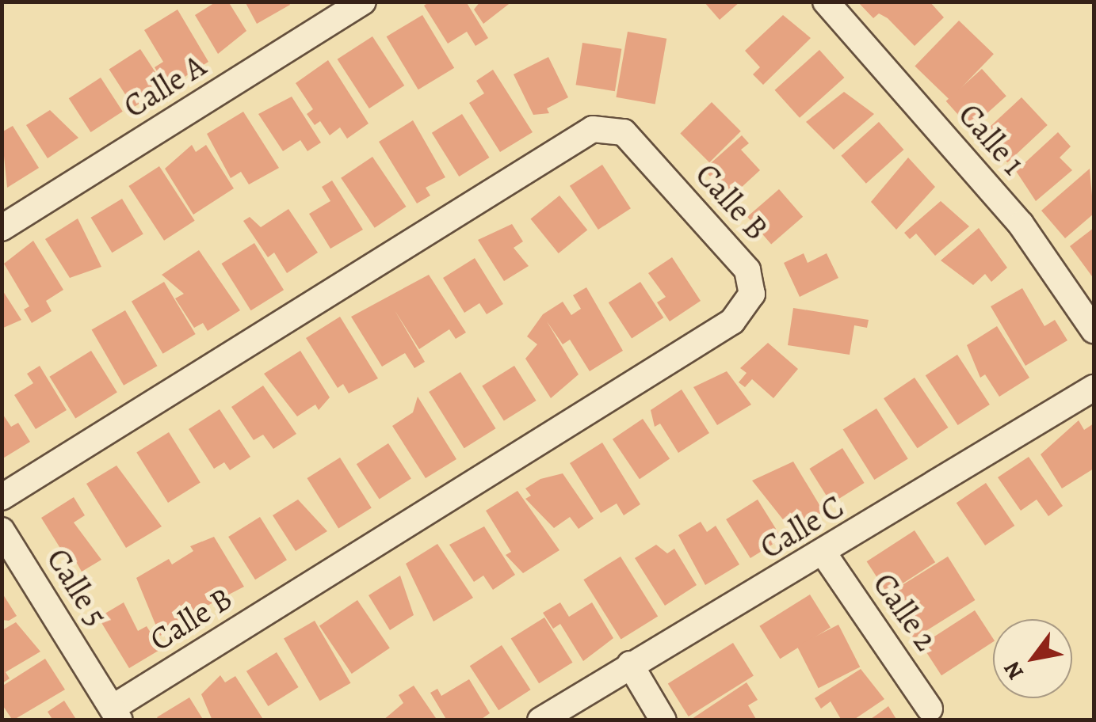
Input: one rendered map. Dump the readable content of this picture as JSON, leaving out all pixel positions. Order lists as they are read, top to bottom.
{
  "streets": {
    "street": [
      "Calle A",
      "Calle 1",
      "Calle B",
      "Calle C",
      "Calle 5",
      "Calle 2"
    ]
  },
  "crossings": [
    ["Calle B", "Calle 5"],
    ["Calle C", "Calle 2"]
  ],
  "north": "bottom left"
}
